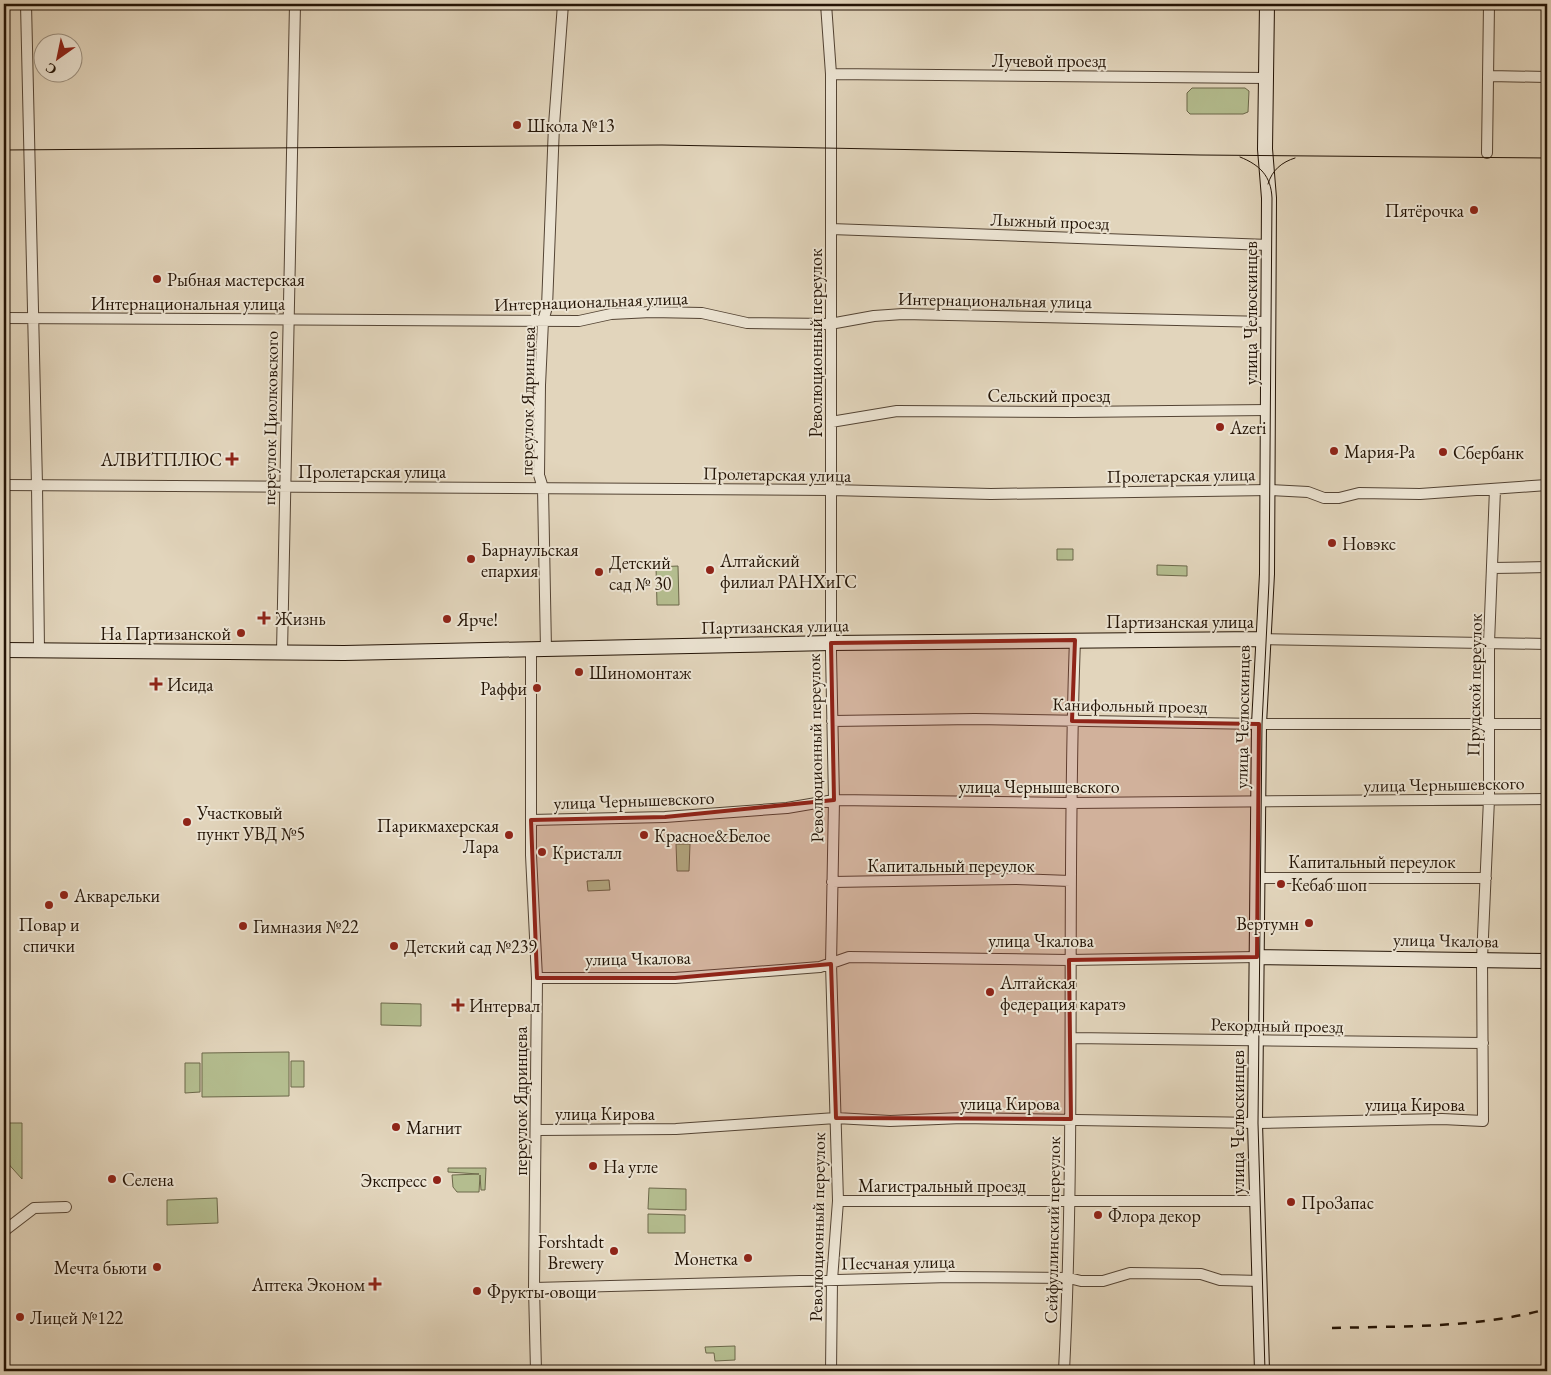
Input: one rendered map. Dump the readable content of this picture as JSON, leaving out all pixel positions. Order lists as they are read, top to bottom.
{
  "streets": {
    "main road": ["улица Челюскинцев", "Партизанская улица", "улица Чкалова"],
    "street": [
      "Лучевой проезд",
      "Лыжный проезд",
      "Интернациональная улица",
      "Революционный переулок",
      "Сельский проезд",
      "переулок Ядринцева",
      "переулок Циолковского",
      "Пролетарская улица",
      "Прудской переулок",
      "Канифольный проезд",
      "улица Чернышевского",
      "Капитальный переулок",
      "Рекордный проезд",
      "улица Кирова",
      "Магистральный проезд",
      "Сейфуллинский переулок",
      "Песчаная улица"
    ]
  },
  "crossings": [
    ["Лучевой проезд", "улица Челюскинцев"],
    ["Лучевой проезд", "Революционный переулок"],
    ["Лыжный проезд", "улица Челюскинцев"],
    ["Лыжный проезд", "Революционный переулок"],
    ["Интернациональная улица", "улица Челюскинцев"],
    ["Интернациональная улица", "Революционный переулок"],
    ["Интернациональная улица", "переулок Ядринцева"],
    ["Интернациональная улица", "переулок Циолковского"],
    ["улица Челюскинцев", "Сельский проезд"],
    ["улица Челюскинцев", "Пролетарская улица"],
    ["улица Челюскинцев", "Партизанская улица"],
    ["улица Челюскинцев", "Канифольный проезд"],
    ["улица Челюскинцев", "улица Чернышевского"],
    ["улица Челюскинцев", "Капитальный переулок"],
    ["улица Челюскинцев", "улица Чкалова"],
    ["улица Челюскинцев", "Рекордный проезд"],
    ["улица Челюскинцев", "улица Кирова"],
    ["улица Челюскинцев", "Магистральный проезд"],
    ["улица Челюскинцев", "Песчаная улица"],
    ["Революционный переулок", "Сельский проезд"],
    ["Революционный переулок", "Пролетарская улица"],
    ["Революционный переулок", "Партизанская улица"],
    ["Революционный переулок", "Канифольный проезд"],
    ["Революционный переулок", "улица Чернышевского"],
    ["Революционный переулок", "Капитальный переулок"],
    ["Революционный переулок", "улица Чкалова"],
    ["Революционный переулок", "улица Кирова"],
    ["Революционный переулок", "Магистральный проезд"],
    ["Революционный переулок", "Песчаная улица"],
    ["переулок Ядринцева", "Пролетарская улица"],
    ["переулок Ядринцева", "Партизанская улица"],
    ["переулок Ядринцева", "улица Чернышевского"],
    ["переулок Ядринцева", "улица Чкалова"],
    ["переулок Ядринцева", "улица Кирова"],
    ["переулок Ядринцева", "Песчаная улица"],
    ["переулок Циолковского", "Пролетарская улица"],
    ["переулок Циолковского", "Партизанская улица"],
    ["Пролетарская улица", "Прудской переулок"],
    ["Партизанская улица", "Прудской переулок"],
    ["Партизанская улица", "Сейфуллинский переулок"],
    ["Прудской переулок", "Канифольный проезд"],
    ["Прудской переулок", "улица Чернышевского"],
    ["Прудской переулок", "Капитальный переулок"],
    ["Прудской переулок", "улица Чкалова"],
    ["Прудской переулок", "Рекордный проезд"],
    ["Прудской переулок", "улица Кирова"],
    ["Канифольный проезд", "Сейфуллинский переулок"],
    ["улица Чернышевского", "Сейфуллинский переулок"],
    ["Капитальный переулок", "Сейфуллинский переулок"],
    ["улица Чкалова", "Сейфуллинский переулок"],
    ["Рекордный проезд", "Сейфуллинский переулок"],
    ["улица Кирова", "Сейфуллинский переулок"],
    ["Магистральный проезд", "Сейфуллинский переулок"],
    ["Сейфуллинский переулок", "Песчаная улица"]
  ],
  "places": {
    "other": [
      "Школа №13",
      "Пятёрочка",
      "Рыбная мастерская",
      "Azeri",
      "Мария-Ра",
      "Сбербанк",
      "Новэкс",
      "Барнаульская епархия",
      "Алтайский филиал РАНХиГС",
      "Детский сад № 30",
      "Ярче!",
      "На Партизанской",
      "Шиномонтаж",
      "Раффи",
      "Участковый пункт УВД №5",
      "Парикмахерская Лара",
      "Красное&Белое",
      "Кристалл",
      "Кебаб шоп",
      "Акварельки",
      "Повар и спички",
      "Вертумн",
      "Гимназия №22",
      "Детский сад №239",
      "Алтайская федерация каратэ",
      "Магнит",
      "На угле",
      "Селена",
      "Экспресс",
      "ПроЗапас",
      "Флора декор",
      "Forshtadt Brewery",
      "Монетка",
      "Мечта бьюти",
      "Фрукты-овощи",
      "Лицей №122"
    ],
    "health": [
      "АЛВИТПЛЮС",
      "Жизнь",
      "Исида",
      "Интервал",
      "Аптека Эконом"
    ]
  },
  "north": "bottom left"
}
